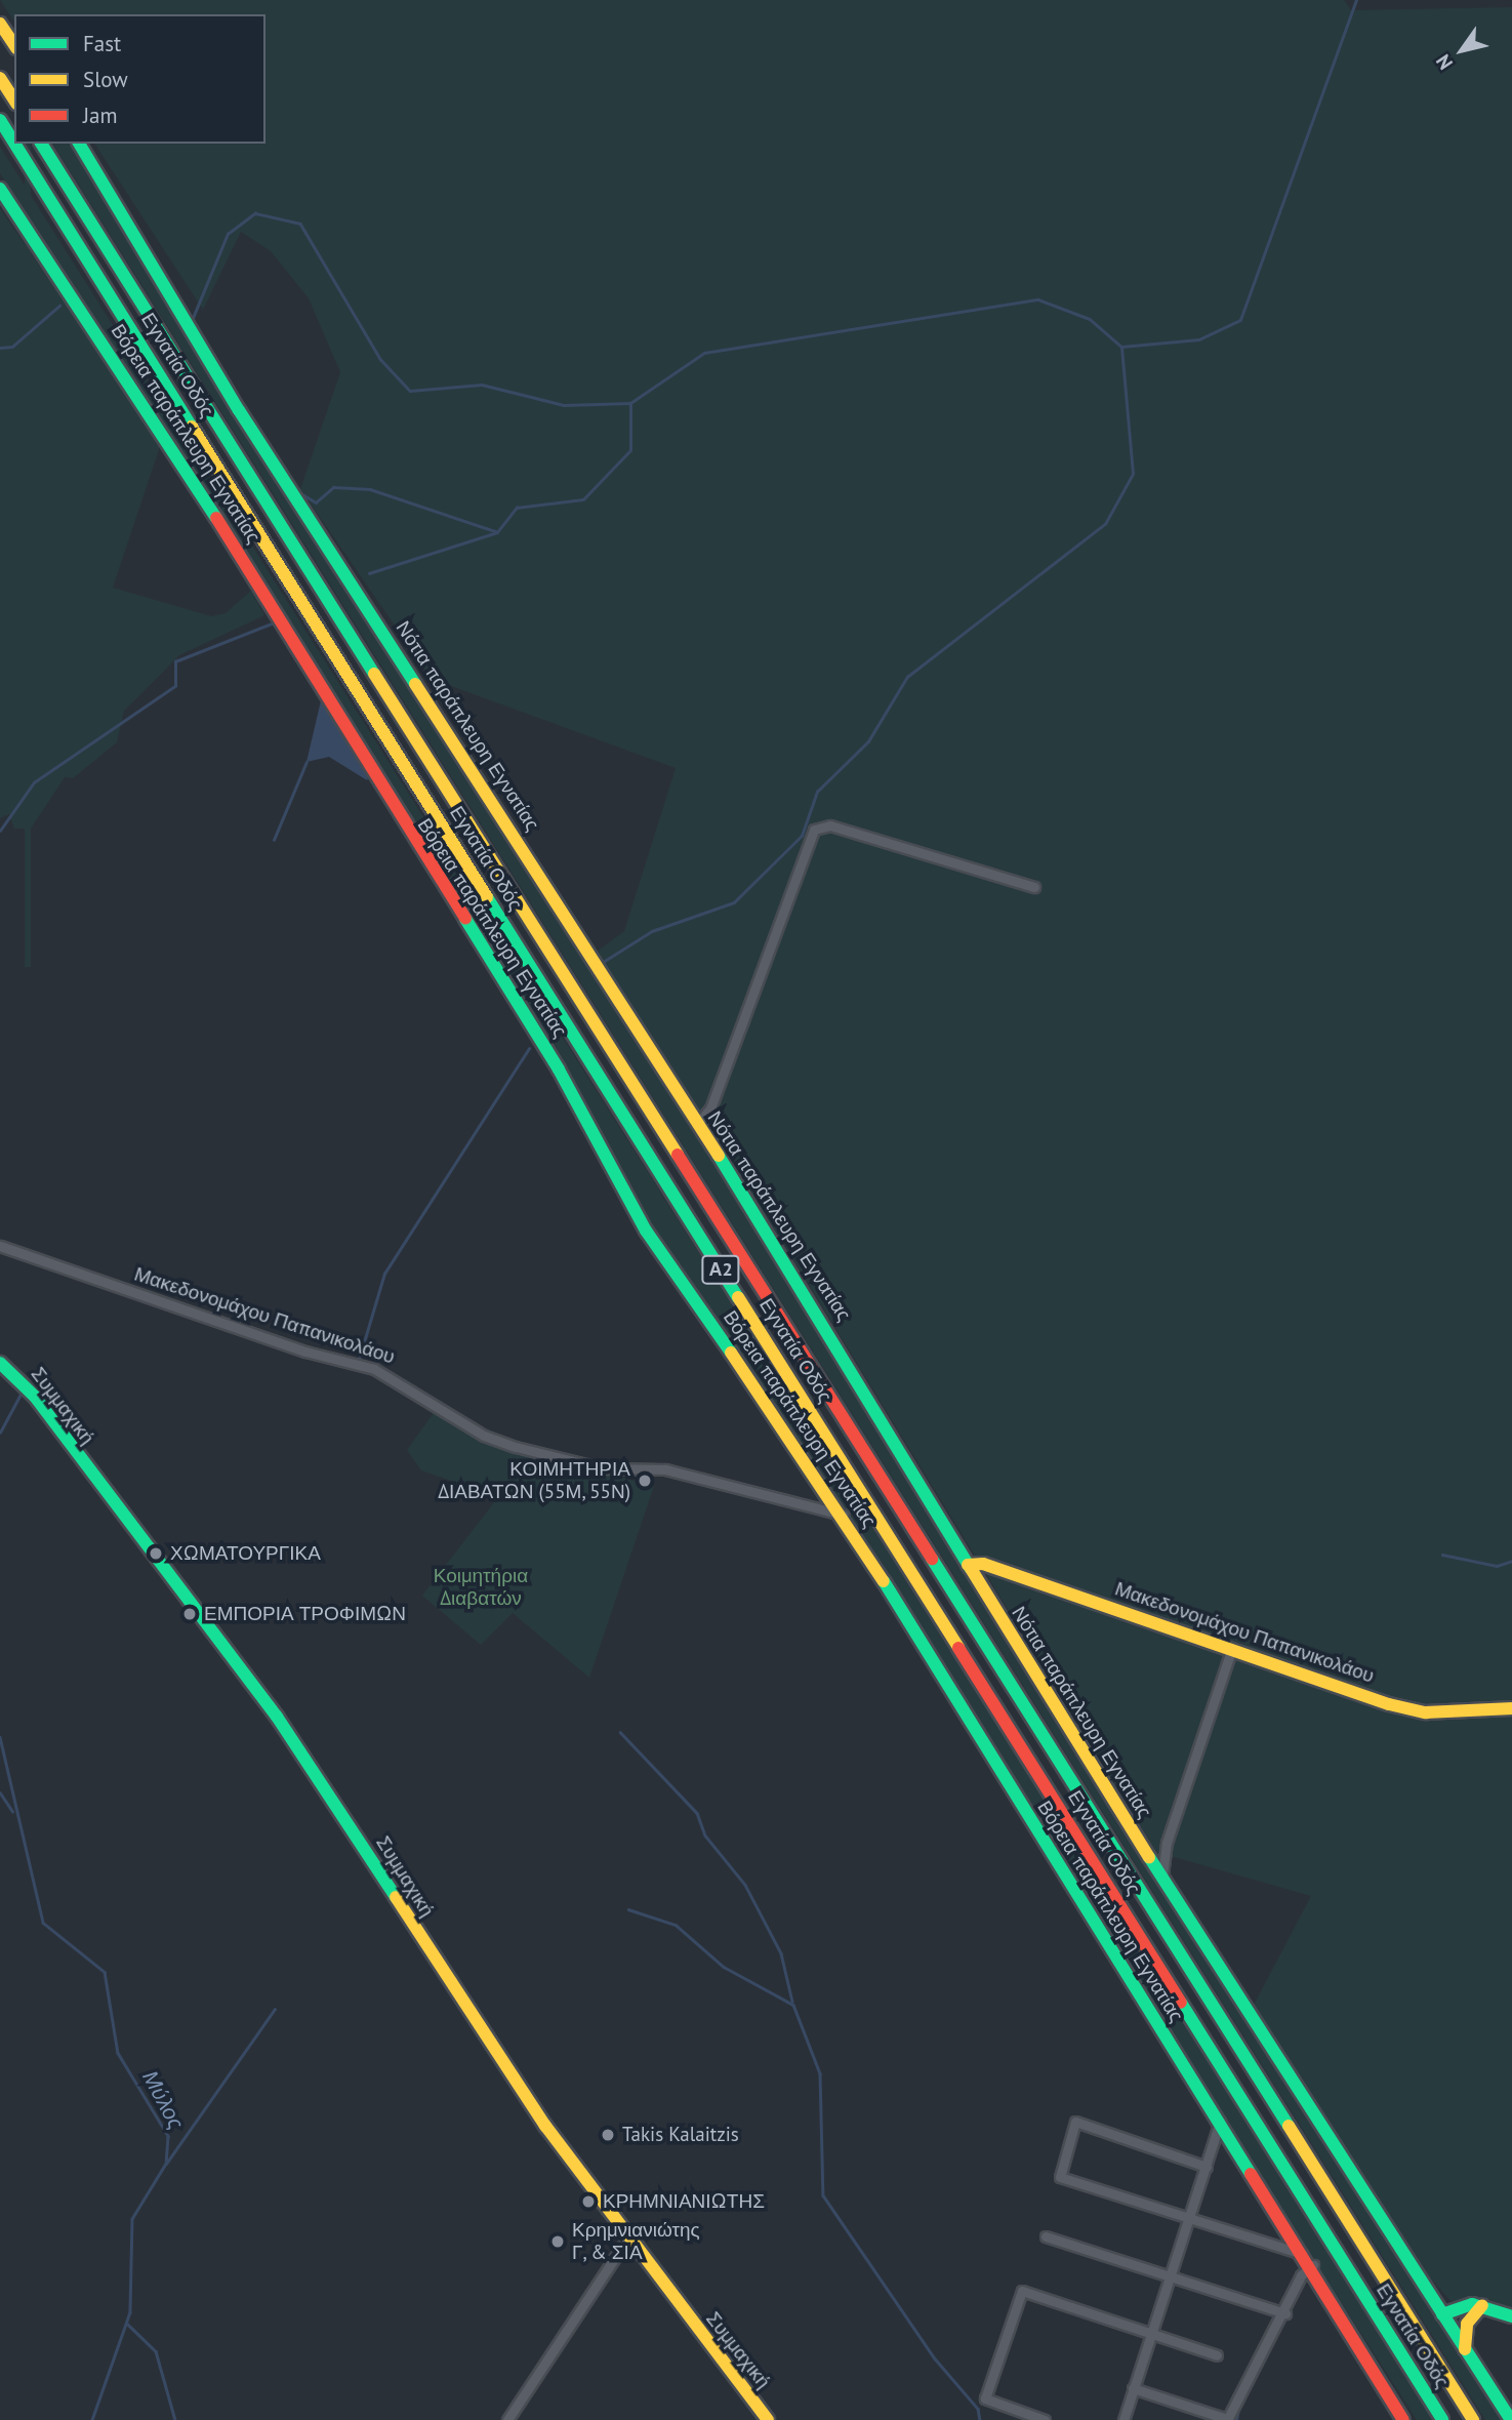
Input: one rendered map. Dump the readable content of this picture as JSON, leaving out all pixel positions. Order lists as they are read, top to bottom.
{
  "streets": {
    "main road": [
      "Εγνατία Οδός",
      "Βόρεια παράπλευρη Εγνατίας",
      "Νότια παράπλευρη Εγνατίας",
      "Α2",
      "Μακεδονομάχου Παπανικολάου",
      "Συμμαχική"
    ]
  },
  "crossings": [
    ["Βόρεια παράπλευρη Εγνατίας", "Μακεδονομάχου Παπανικολάου"],
    ["Νότια παράπλευρη Εγνατίας", "Μακεδονομάχου Παπανικολάου"]
  ],
  "water": ["Μύλος"],
  "parks": ["Κοιμητήρια Διαβατών"],
  "places": [
    "ΚΟΙΜΗΤΗΡΙΑ ΔΙΑΒΑΤΩΝ (55Μ, 55Ν)",
    "ΧΩΜΑΤΟΥΡΓΙΚΑ",
    "ΕΜΠΟΡΙΑ ΤΡΟΦΙΜΩΝ",
    "Takis Kalaitzis",
    "ΚΡΗΜΝΙΑΝΙΩΤΗΣ",
    "Κρημνιανιώτης Γ, & ΣΙΑ"
  ],
  "legend": ["Fast", "Slow", "Jam"],
  "north": "bottom left"
}
